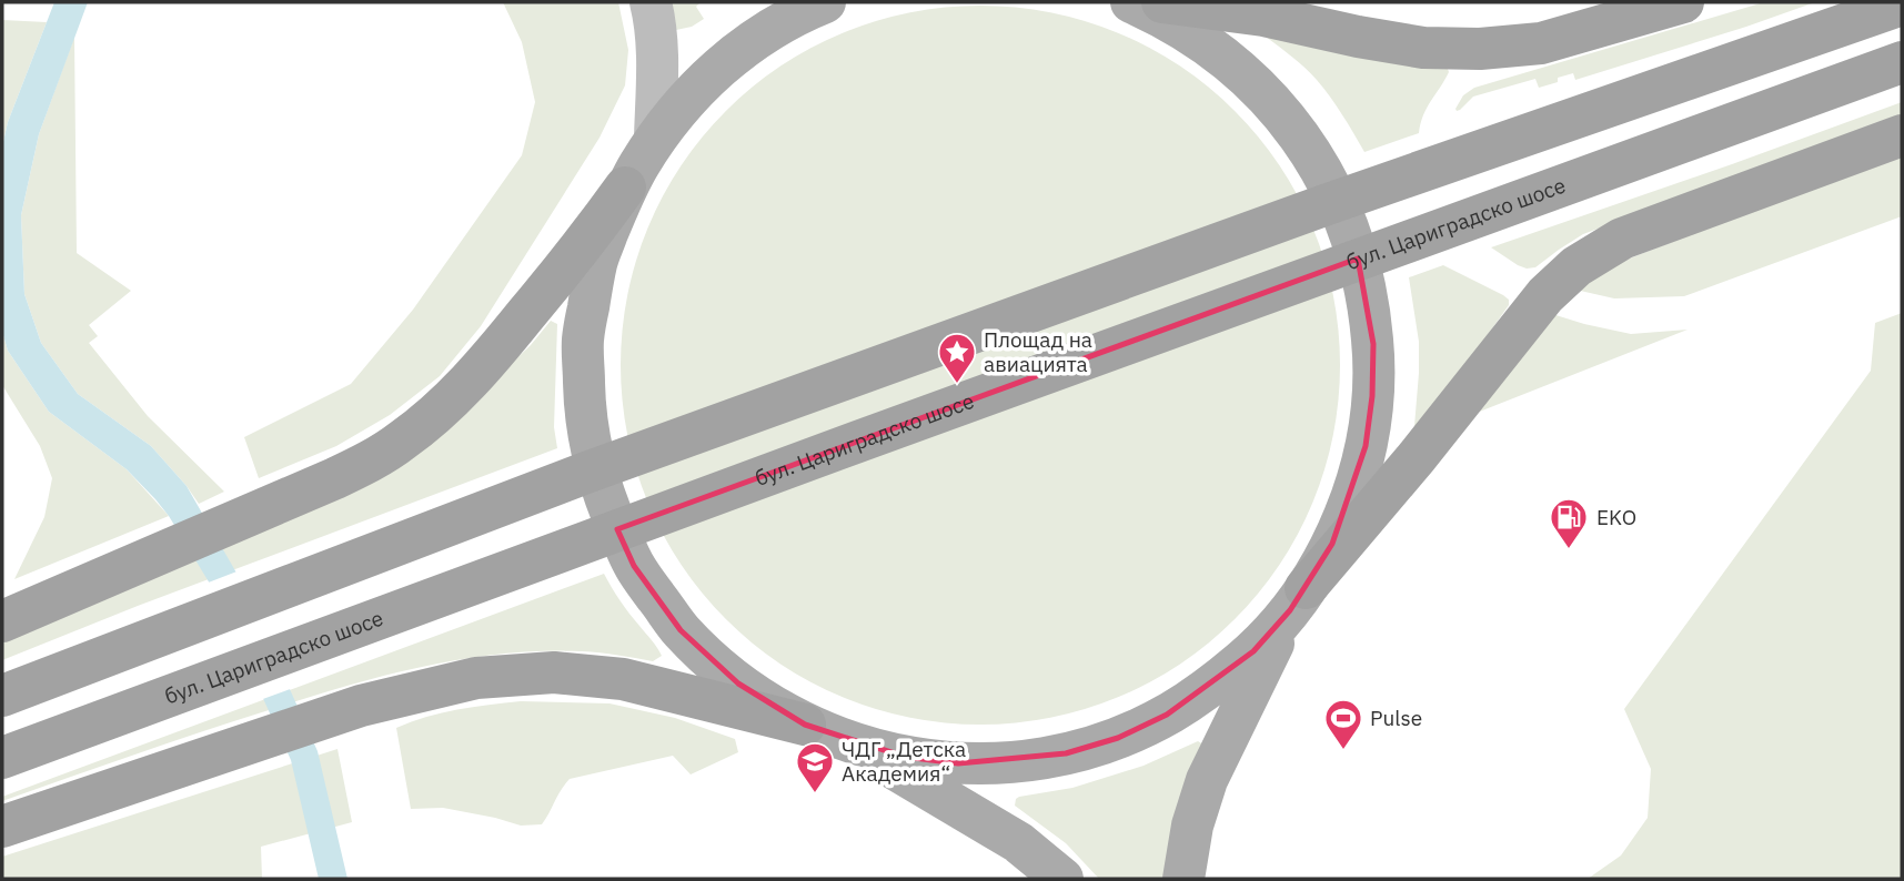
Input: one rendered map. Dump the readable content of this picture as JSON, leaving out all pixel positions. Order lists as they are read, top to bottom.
{
  "streets": {
    "highway": ["бул. Цариградско шосе"]
  },
  "places": {
    "place": ["Площад на авиацията"],
    "fuel station": ["EKO"],
    "sports": ["Pulse"],
    "school or university": ["ЧДГ „Детска Академия“"]
  }
}
